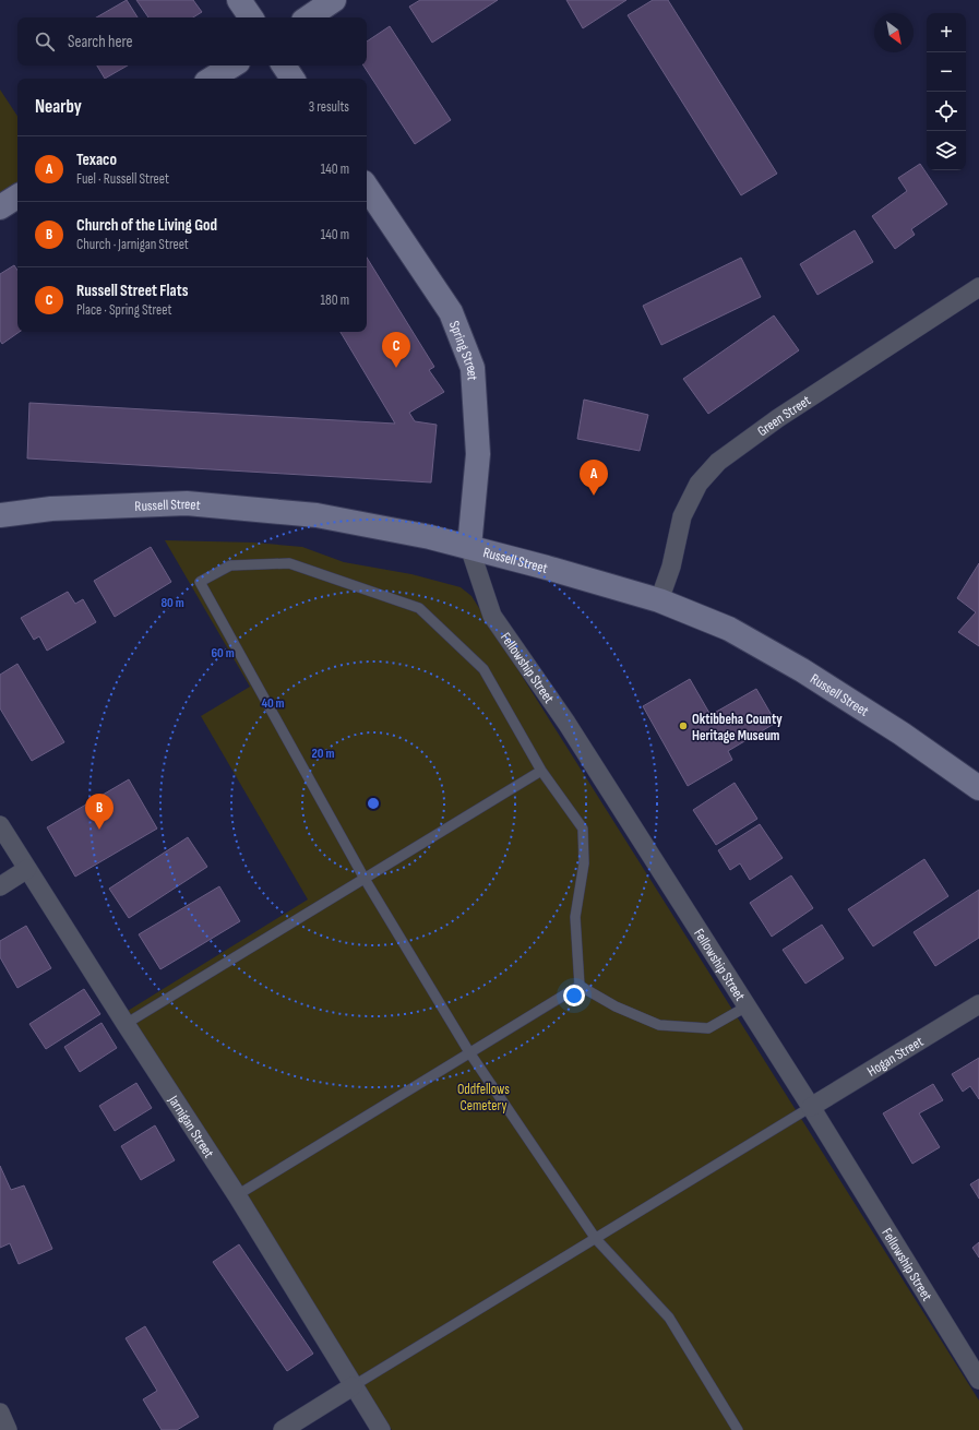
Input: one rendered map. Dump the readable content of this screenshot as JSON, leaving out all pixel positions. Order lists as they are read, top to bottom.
{
  "streets": {
    "street": [
      "Spring Street",
      "Green Street",
      "Russell Street",
      "Fellowship Street",
      "Hogan Street",
      "Jarnigan Street"
    ]
  },
  "crossings": [
    ["Spring Street", "Russell Street"],
    ["Spring Street", "Fellowship Street"],
    ["Green Street", "Russell Street"],
    ["Russell Street", "Fellowship Street"],
    ["Fellowship Street", "Hogan Street"]
  ],
  "parks": ["Oddfellows Cemetery"],
  "places": ["Oktibbeha County Heritage Museum"],
  "north": "bottom right",
  "page": {
    "map_buttons": ["+", "−"],
    "search": "Search here",
    "heading": ["Nearby", "3 results"],
    "list": [
      {
        "mark": "A",
        "name": "Texaco",
        "note": "Fuel · Russell Street",
        "value": "140 m"
      },
      {
        "mark": "B",
        "name": "Church of the Living God",
        "note": "Church · Jarnigan Street",
        "value": "140 m"
      },
      {
        "mark": "C",
        "name": "Russell Street Flats",
        "note": "Place · Spring Street",
        "value": "180 m"
      }
    ],
    "pins": ["C", "A", "B"]
  },
  "rings": [
    "80 m",
    "60 m",
    "40 m",
    "20 m"
  ]
}
